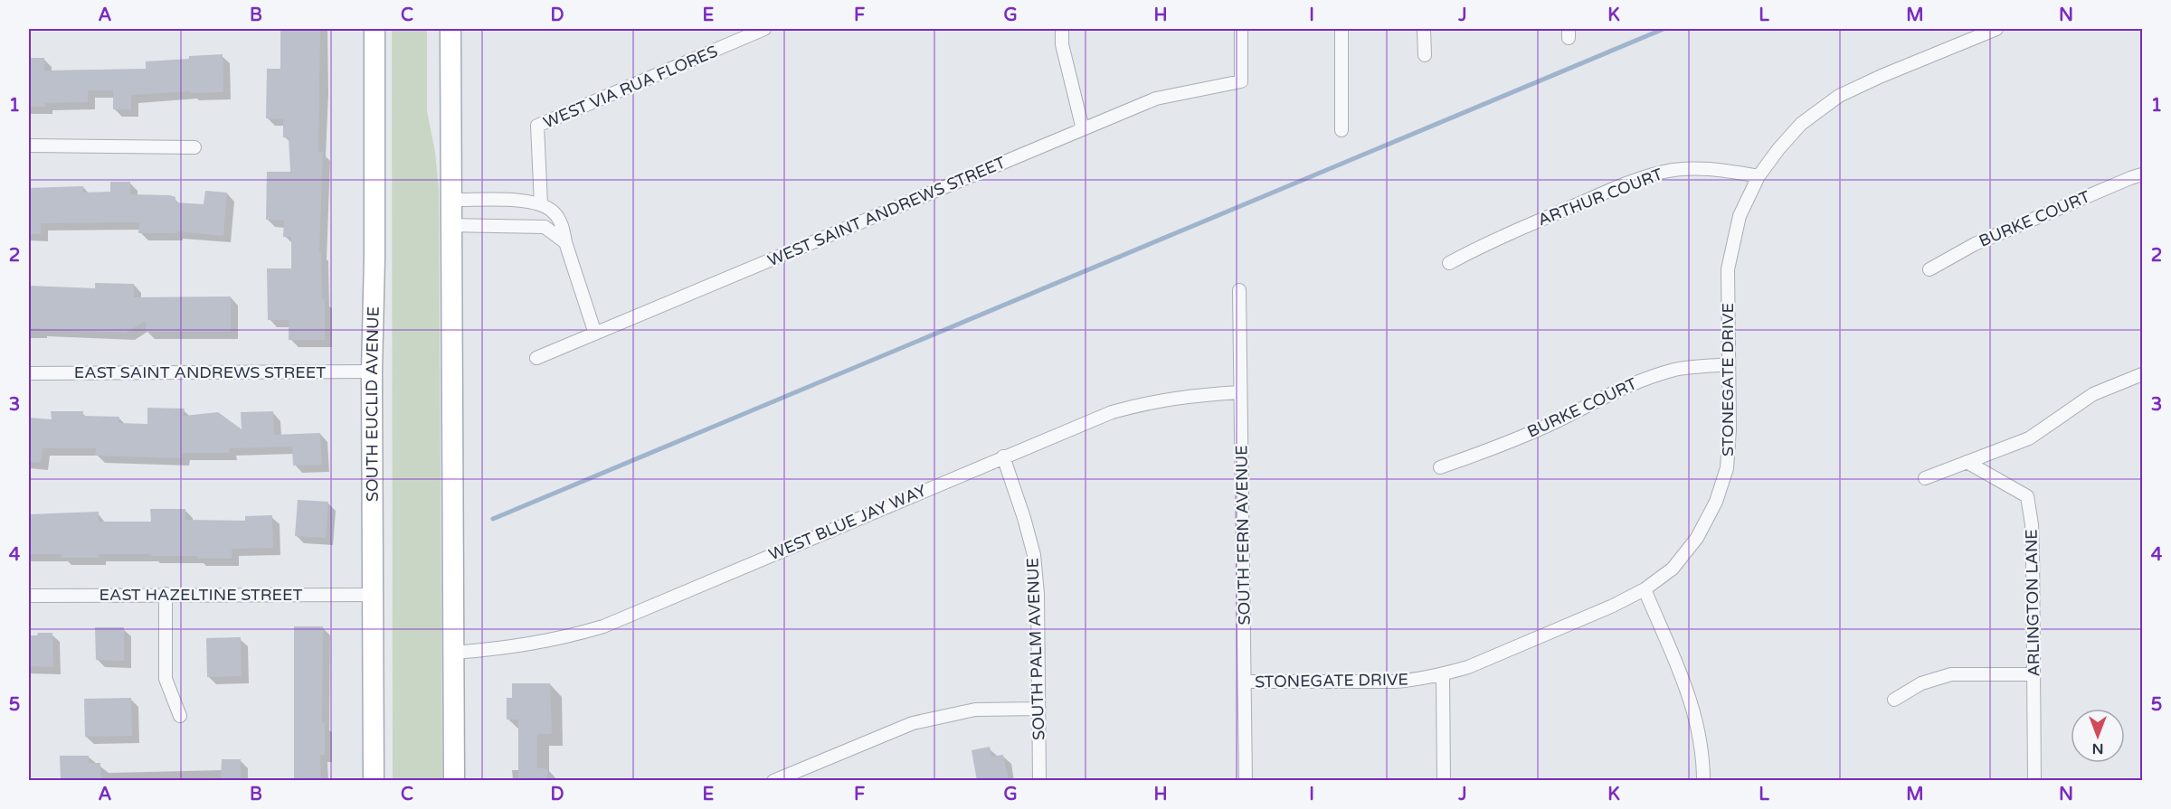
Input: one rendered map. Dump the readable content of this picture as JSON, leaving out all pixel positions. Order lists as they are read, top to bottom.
{
  "streets": {
    "main road": ["SOUTH EUCLID AVENUE"],
    "street": [
      "WEST VIA RUA FLORES",
      "ARTHUR COURT",
      "WEST SAINT ANDREWS STREET",
      "BURKE COURT",
      "EAST SAINT ANDREWS STREET",
      "STONEGATE DRIVE",
      "WEST BLUE JAY WAY",
      "SOUTH FERN AVENUE",
      "EAST HAZELTINE STREET",
      "ARLINGTON LANE",
      "SOUTH PALM AVENUE"
    ]
  },
  "crossings": [
    ["ARTHUR COURT", "STONEGATE DRIVE"],
    ["BURKE COURT", "STONEGATE DRIVE"],
    ["EAST SAINT ANDREWS STREET", "SOUTH EUCLID AVENUE"],
    ["STONEGATE DRIVE", "SOUTH FERN AVENUE"],
    ["SOUTH EUCLID AVENUE", "EAST HAZELTINE STREET"],
    ["WEST BLUE JAY WAY", "SOUTH FERN AVENUE"],
    ["WEST BLUE JAY WAY", "SOUTH PALM AVENUE"]
  ],
  "north": "bottom",
  "grid": {
    "columns": [
      "A",
      "B",
      "C",
      "D",
      "E",
      "F",
      "G",
      "H",
      "I",
      "J",
      "K",
      "L",
      "M",
      "N"
    ],
    "rows": [
      "1",
      "2",
      "3",
      "4",
      "5"
    ]
  }
}
